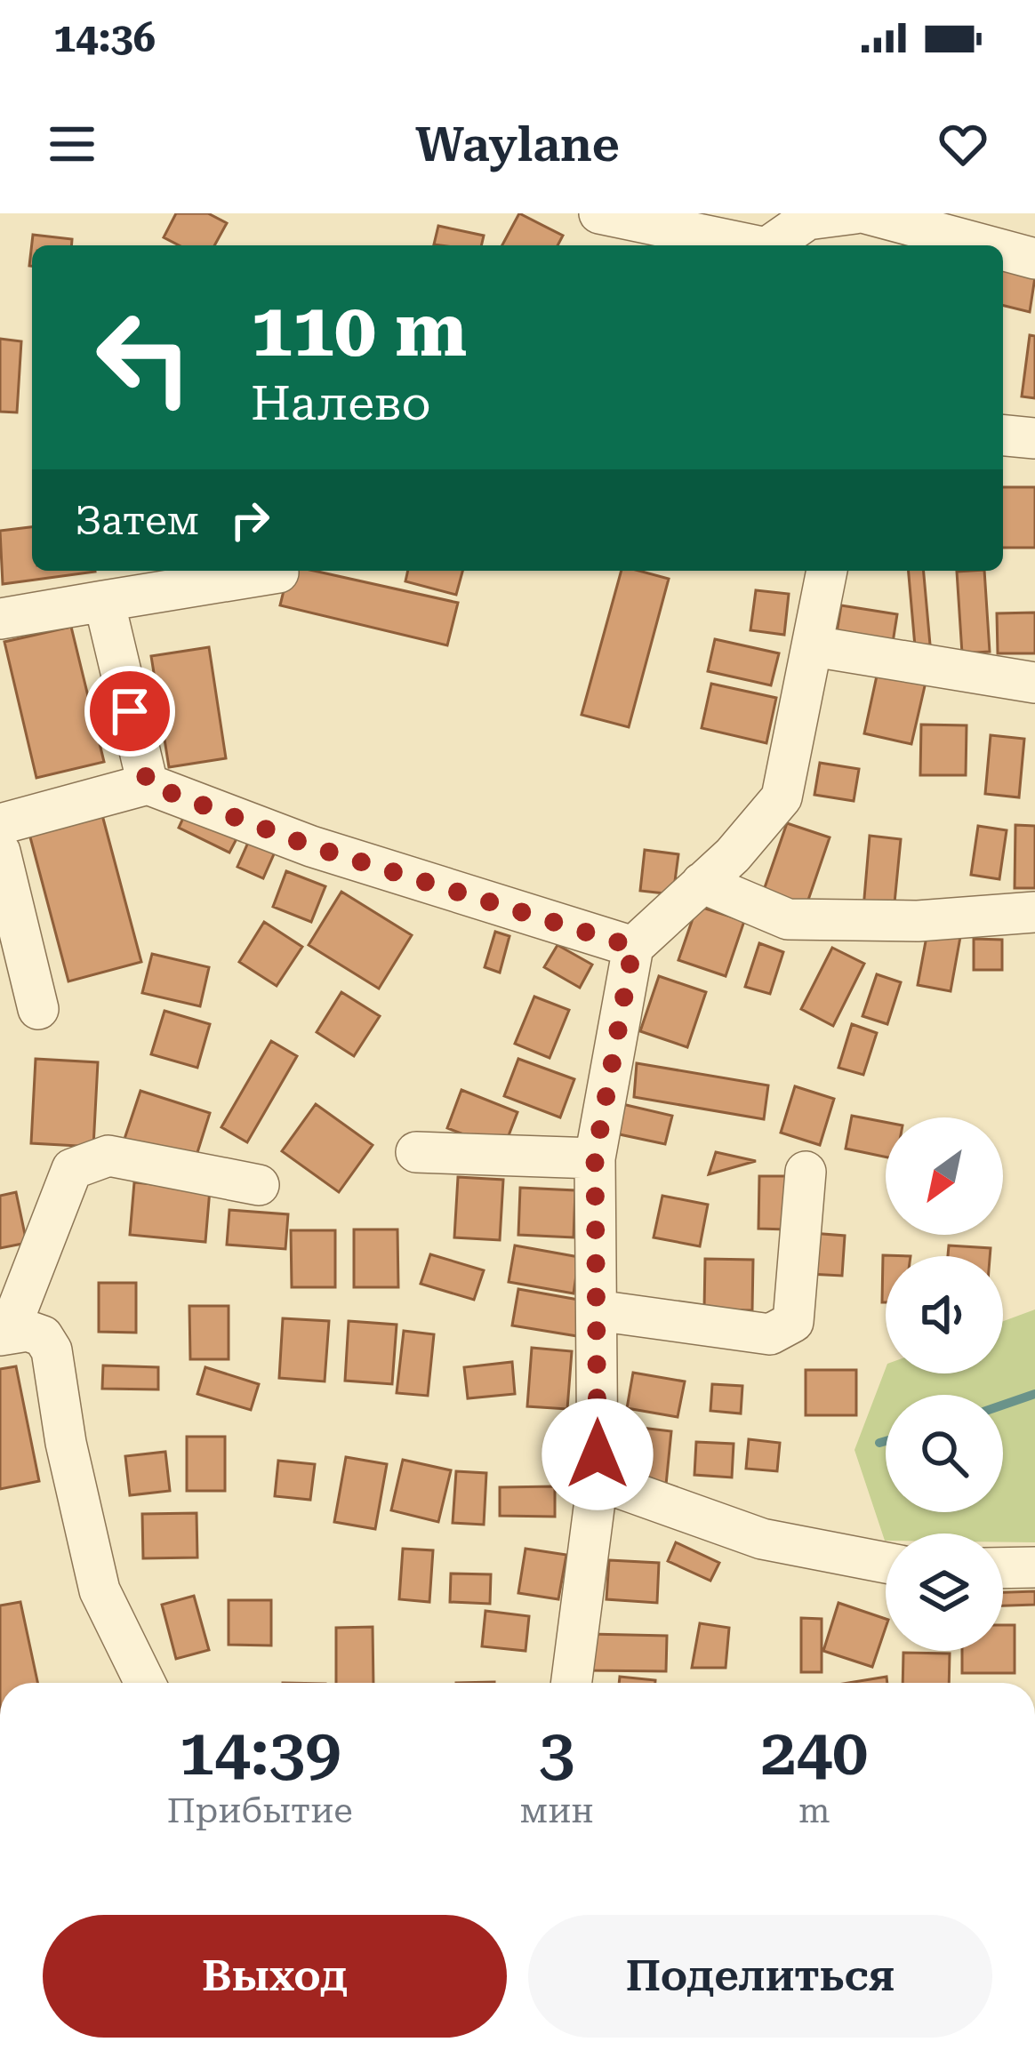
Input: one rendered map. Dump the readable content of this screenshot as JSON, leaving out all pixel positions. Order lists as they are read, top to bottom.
{
  "north": "bottom left",
  "page": {
    "status": "14:36",
    "header": "Waylane",
    "turn": ["110 m", "Налево"],
    "then": "Затем",
    "eta": [
      "14:39",
      "Прибытие",
      "3",
      "мин",
      "240",
      "m"
    ],
    "buttons": ["Выход", "Поделиться"]
  }
}
